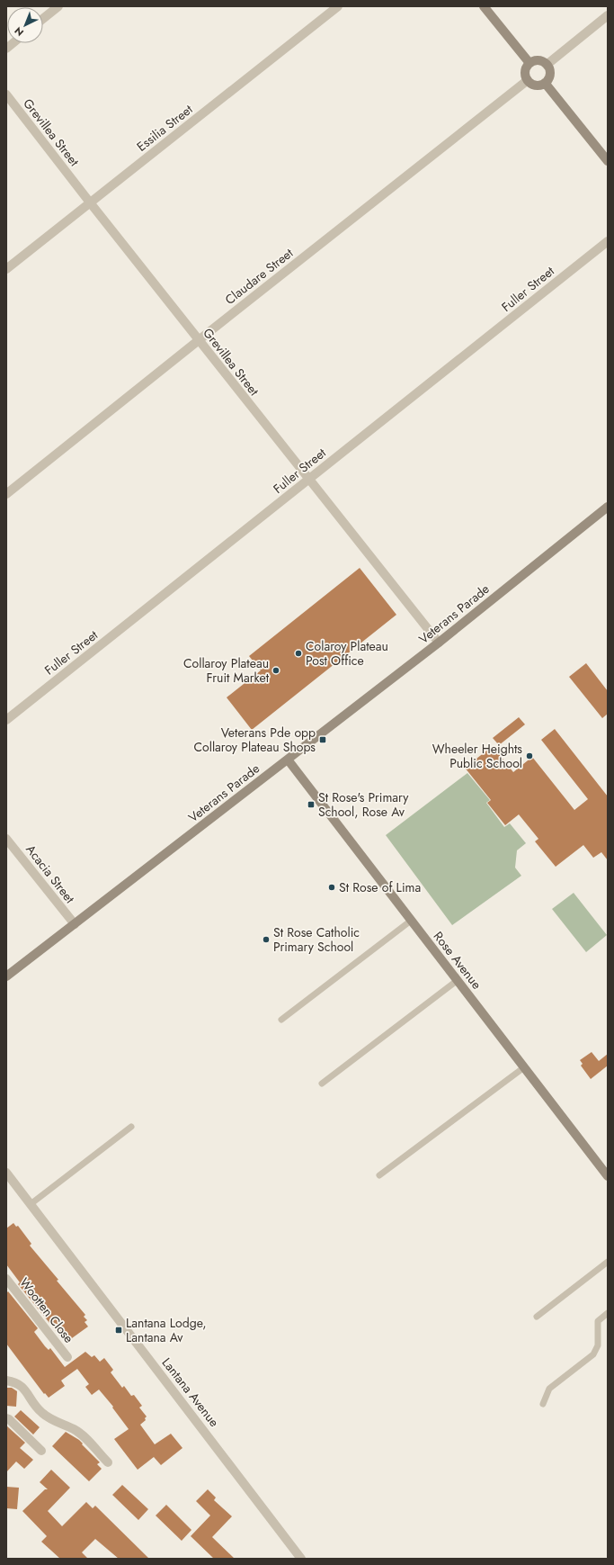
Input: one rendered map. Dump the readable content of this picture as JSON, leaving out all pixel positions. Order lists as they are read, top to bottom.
{
  "streets": {
    "street": [
      "Essilia Street",
      "Grevillea Street",
      "Claudare Street",
      "Fuller Street",
      "Veterans Parade",
      "Acacia Street",
      "Rose Avenue",
      "Wootten Close",
      "Lantana Avenue"
    ]
  },
  "crossings": [
    ["Essilia Street", "Grevillea Street"],
    ["Grevillea Street", "Claudare Street"],
    ["Grevillea Street", "Fuller Street"],
    ["Grevillea Street", "Veterans Parade"],
    ["Veterans Parade", "Acacia Street"],
    ["Veterans Parade", "Rose Avenue"]
  ],
  "places": {
    "other": [
      "Colaroy Plateau Post Office",
      "Collaroy Plateau Fruit Market",
      "Wheeler Heights Public School",
      "St Rose of Lima",
      "St Rose Catholic Primary School"
    ],
    "transit": ["Veterans Pde opp Collaroy Plateau Shops", "St Rose's Primary School, Rose Av", "Lantana Lodge, Lantana Av"]
  },
  "north": "bottom left"
}
